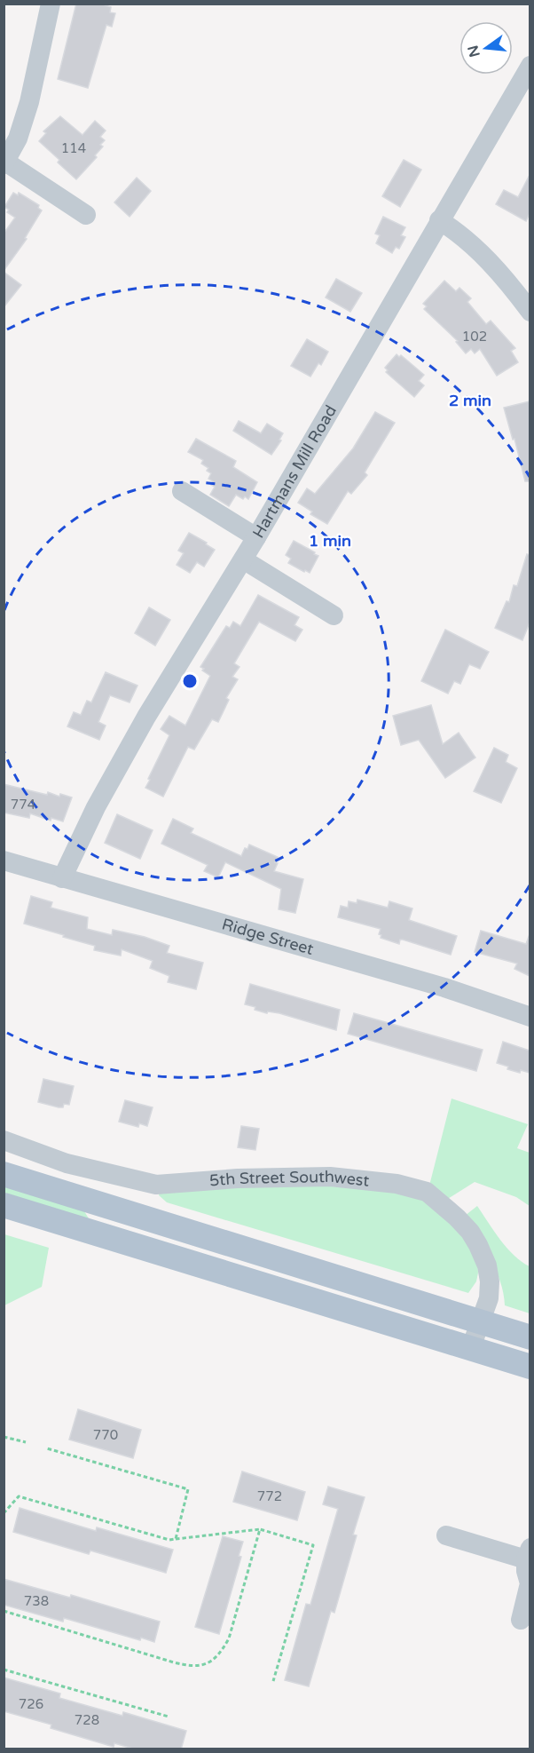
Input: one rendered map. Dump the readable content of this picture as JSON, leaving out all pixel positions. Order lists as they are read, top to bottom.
{
  "streets": {
    "street": ["Hartmans Mill Road", "Ridge Street", "5th Street Southwest"]
  },
  "crossings": [
    ["Hartmans Mill Road", "Ridge Street"]
  ],
  "house_numbers": [
    "114",
    "102",
    "774",
    "770",
    "772",
    "738",
    "726",
    "728"
  ],
  "north": "left",
  "rings": ["2 min", "1 min"]
}
